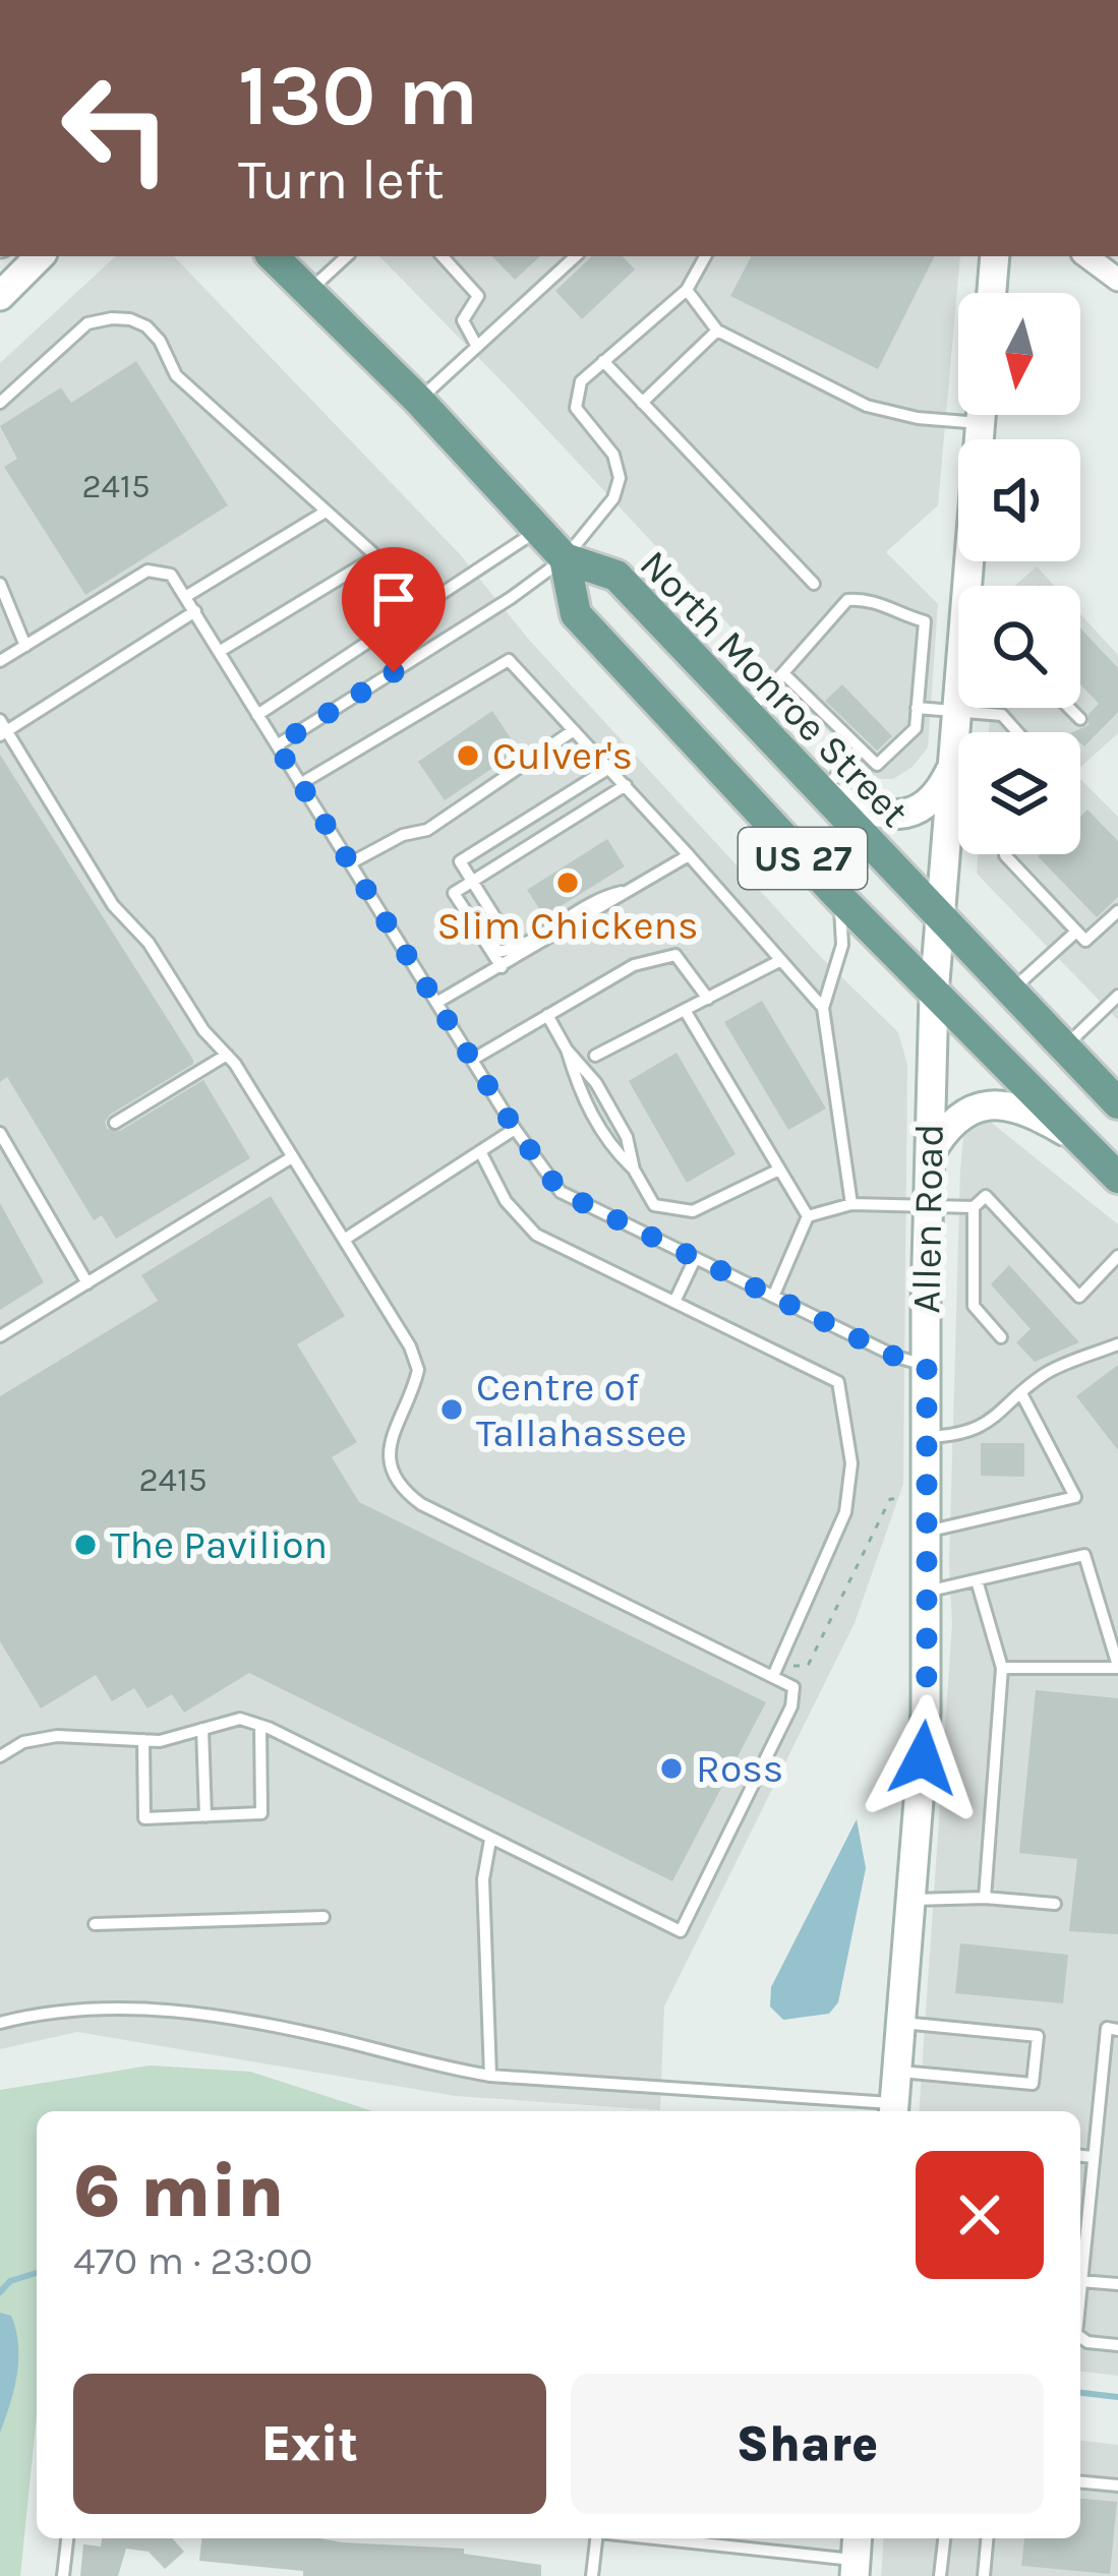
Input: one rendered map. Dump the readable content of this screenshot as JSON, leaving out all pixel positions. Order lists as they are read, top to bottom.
{
  "streets": {
    "main road": ["North Monroe Street", "US 27"],
    "street": ["Allen Road"]
  },
  "crossings": [
    ["North Monroe Street", "Allen Road"]
  ],
  "places": [
    "Culver's",
    "Slim Chickens",
    "Centre of Tallahassee",
    "The Pavilion",
    "Ross"
  ],
  "house_numbers": ["2415", "2415"],
  "north": "bottom",
  "page": {
    "turn": ["130 m", "Turn left"],
    "heading": ["6 min", "470 m · 23:00"],
    "buttons": ["Exit", "Share"]
  }
}
